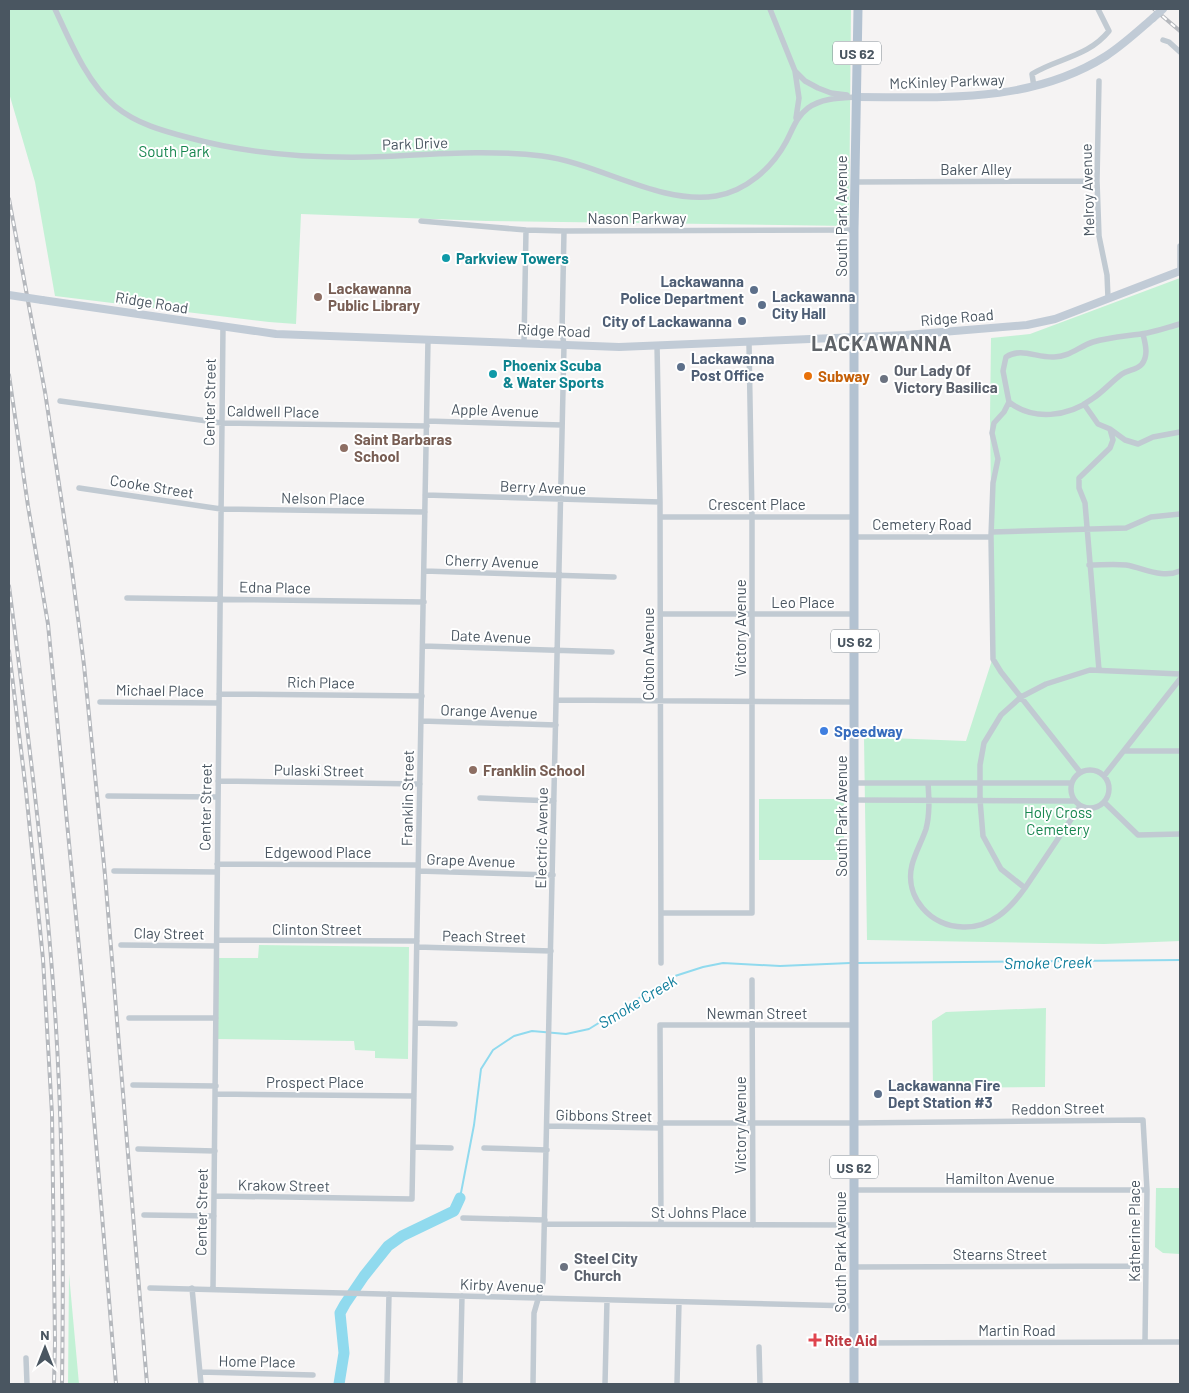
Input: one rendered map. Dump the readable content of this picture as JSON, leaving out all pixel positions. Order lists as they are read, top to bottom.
{
  "streets": {
    "main road": [
      "US 62",
      "McKinley Parkway",
      "South Park Avenue",
      "Ridge Road"
    ],
    "street": [
      "Park Drive",
      "Baker Alley",
      "Melroy Avenue",
      "Nason Parkway",
      "Center Street",
      "Apple Avenue",
      "Caldwell Place",
      "Cooke Street",
      "Berry Avenue",
      "Nelson Place",
      "Crescent Place",
      "Cemetery Road",
      "Cherry Avenue",
      "Edna Place",
      "Leo Place",
      "Victory Avenue",
      "Date Avenue",
      "Colton Avenue",
      "Rich Place",
      "Michael Place",
      "Orange Avenue",
      "Pulaski Street",
      "Franklin Street",
      "Electric Avenue",
      "Edgewood Place",
      "Grape Avenue",
      "Clinton Street",
      "Clay Street",
      "Peach Street",
      "Newman Street",
      "Prospect Place",
      "Reddon Street",
      "Gibbons Street",
      "Hamilton Avenue",
      "Krakow Street",
      "St Johns Place",
      "Katherine Place",
      "Stearns Street",
      "Kirby Avenue",
      "Martin Road",
      "Home Place"
    ]
  },
  "crossings": [
    ["McKinley Parkway", "Park Drive"],
    ["McKinley Parkway", "South Park Avenue"],
    ["Park Drive", "South Park Avenue"],
    ["Baker Alley", "Melroy Avenue"],
    ["Baker Alley", "South Park Avenue"],
    ["Melroy Avenue", "Ridge Road"],
    ["South Park Avenue", "Nason Parkway"],
    ["South Park Avenue", "Ridge Road"],
    ["South Park Avenue", "Crescent Place"],
    ["South Park Avenue", "Cemetery Road"],
    ["South Park Avenue", "Leo Place"],
    ["South Park Avenue", "Newman Street"],
    ["South Park Avenue", "Reddon Street"],
    ["South Park Avenue", "Gibbons Street"],
    ["South Park Avenue", "Hamilton Avenue"],
    ["South Park Avenue", "St Johns Place"],
    ["South Park Avenue", "Stearns Street"],
    ["South Park Avenue", "Kirby Avenue"],
    ["South Park Avenue", "Martin Road"],
    ["Nason Parkway", "Electric Avenue"],
    ["Ridge Road", "Center Street"],
    ["Ridge Road", "Victory Avenue"],
    ["Ridge Road", "Colton Avenue"],
    ["Ridge Road", "Franklin Street"],
    ["Ridge Road", "Electric Avenue"],
    ["Center Street", "Caldwell Place"],
    ["Center Street", "Cooke Street"],
    ["Center Street", "Nelson Place"],
    ["Center Street", "Edna Place"],
    ["Center Street", "Rich Place"],
    ["Center Street", "Michael Place"],
    ["Center Street", "Pulaski Street"],
    ["Center Street", "Edgewood Place"],
    ["Center Street", "Clinton Street"],
    ["Center Street", "Clay Street"],
    ["Center Street", "Prospect Place"],
    ["Center Street", "Krakow Street"],
    ["Center Street", "Kirby Avenue"],
    ["Apple Avenue", "Caldwell Place"],
    ["Apple Avenue", "Franklin Street"],
    ["Apple Avenue", "Electric Avenue"],
    ["Caldwell Place", "Franklin Street"],
    ["Cooke Street", "Nelson Place"],
    ["Berry Avenue", "Colton Avenue"],
    ["Berry Avenue", "Franklin Street"],
    ["Berry Avenue", "Electric Avenue"],
    ["Nelson Place", "Franklin Street"],
    ["Crescent Place", "Victory Avenue"],
    ["Crescent Place", "Colton Avenue"],
    ["Cherry Avenue", "Franklin Street"],
    ["Cherry Avenue", "Electric Avenue"],
    ["Edna Place", "Franklin Street"],
    ["Leo Place", "Victory Avenue"],
    ["Leo Place", "Colton Avenue"],
    ["Victory Avenue", "Colton Avenue"],
    ["Victory Avenue", "Newman Street"],
    ["Victory Avenue", "Gibbons Street"],
    ["Victory Avenue", "St Johns Place"],
    ["Date Avenue", "Franklin Street"],
    ["Date Avenue", "Electric Avenue"],
    ["Rich Place", "Franklin Street"],
    ["Orange Avenue", "Franklin Street"],
    ["Orange Avenue", "Electric Avenue"],
    ["Pulaski Street", "Franklin Street"],
    ["Franklin Street", "Edgewood Place"],
    ["Franklin Street", "Grape Avenue"],
    ["Franklin Street", "Clinton Street"],
    ["Franklin Street", "Peach Street"],
    ["Franklin Street", "Prospect Place"],
    ["Franklin Street", "Krakow Street"],
    ["Electric Avenue", "Grape Avenue"],
    ["Electric Avenue", "Peach Street"],
    ["Electric Avenue", "Gibbons Street"],
    ["Electric Avenue", "St Johns Place"],
    ["Electric Avenue", "Kirby Avenue"],
    ["Edgewood Place", "Grape Avenue"],
    ["Clinton Street", "Clay Street"],
    ["Clinton Street", "Peach Street"],
    ["Newman Street", "Gibbons Street"],
    ["Reddon Street", "Gibbons Street"],
    ["Reddon Street", "Katherine Place"],
    ["Hamilton Avenue", "Katherine Place"],
    ["Katherine Place", "Stearns Street"],
    ["Katherine Place", "Martin Road"]
  ],
  "districts": ["LACKAWANNA"],
  "water": ["Smoke Creek"],
  "parks": ["South Park", "Holy Cross Cemetery"],
  "places": {
    "other": [
      "Parkview Towers",
      "Lackawanna Police Department",
      "Lackawanna Public Library",
      "Lackawanna City Hall",
      "City of Lackawanna",
      "Lackawanna Post Office",
      "Phoenix Scuba & Water Sports",
      "Subway",
      "Our Lady Of Victory Basilica",
      "Saint Barbaras School",
      "Speedway",
      "Franklin School",
      "Lackawanna Fire Dept Station #3",
      "Steel City Church"
    ],
    "health": ["Rite Aid"]
  },
  "north": "top"
}
